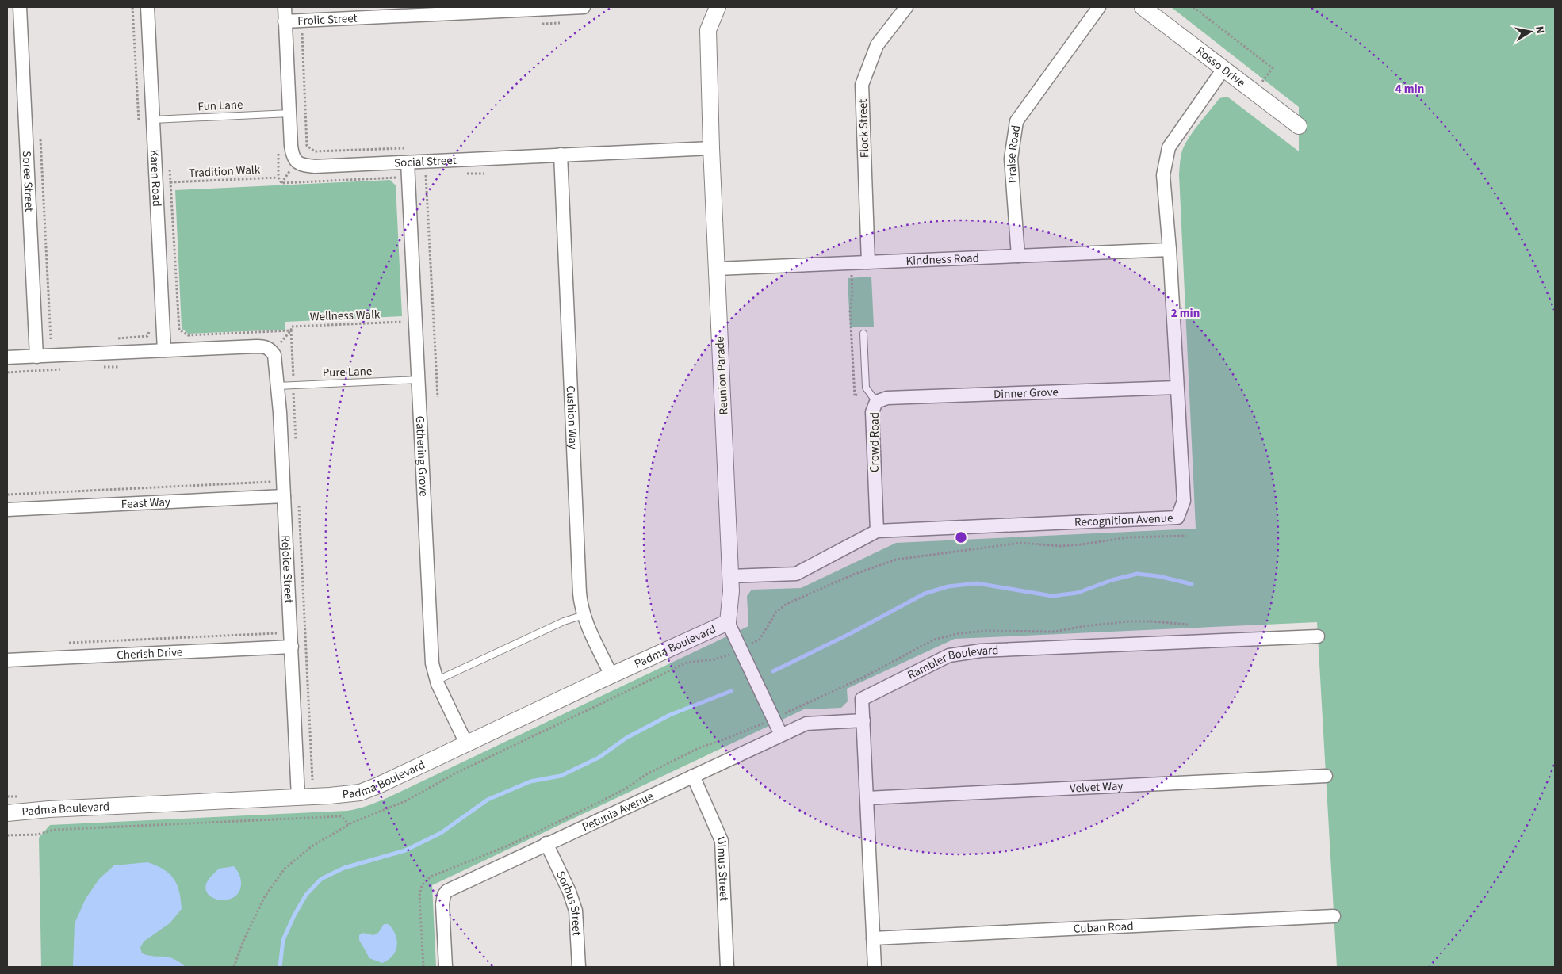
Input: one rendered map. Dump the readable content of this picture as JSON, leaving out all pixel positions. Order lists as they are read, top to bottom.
{
  "streets": {
    "street": [
      "Frolic Street",
      "Rosso Drive",
      "Flock Street",
      "Praise Road",
      "Social Street",
      "Karen Road",
      "Spree Street",
      "Kindness Road",
      "Reunion Parade",
      "Dinner Grove",
      "Cushion Way",
      "Crowd Road",
      "Gathering Grove",
      "Feast Way",
      "Recognition Avenue",
      "Rejoice Street",
      "Padma Boulevard",
      "Cherish Drive",
      "Rambler Boulevard",
      "Velvet Way",
      "Petunia Avenue",
      "Ulmus Street",
      "Sorbus Street",
      "Cuban Road"
    ],
    "lane": ["Fun Lane", "Pure Lane"],
    "path": ["Tradition Walk", "Wellness Walk"]
  },
  "crossings": [
    ["Frolic Street", "Social Street"],
    ["Rosso Drive", "Recognition Avenue"],
    ["Fun Lane", "Social Street"],
    ["Fun Lane", "Karen Road"],
    ["Flock Street", "Kindness Road"],
    ["Praise Road", "Kindness Road"],
    ["Social Street", "Reunion Parade"],
    ["Social Street", "Cushion Way"],
    ["Social Street", "Gathering Grove"],
    ["Tradition Walk", "Gathering Grove"],
    ["Karen Road", "Rejoice Street"],
    ["Kindness Road", "Reunion Parade"],
    ["Kindness Road", "Recognition Avenue"],
    ["Pure Lane", "Gathering Grove"],
    ["Pure Lane", "Rejoice Street"],
    ["Reunion Parade", "Recognition Avenue"],
    ["Reunion Parade", "Padma Boulevard"],
    ["Dinner Grove", "Crowd Road"],
    ["Dinner Grove", "Recognition Avenue"],
    ["Cushion Way", "Padma Boulevard"],
    ["Crowd Road", "Recognition Avenue"],
    ["Gathering Grove", "Padma Boulevard"],
    ["Feast Way", "Rejoice Street"],
    ["Rejoice Street", "Padma Boulevard"],
    ["Rejoice Street", "Cherish Drive"],
    ["Rambler Boulevard", "Velvet Way"],
    ["Rambler Boulevard", "Petunia Avenue"],
    ["Rambler Boulevard", "Cuban Road"],
    ["Petunia Avenue", "Ulmus Street"],
    ["Petunia Avenue", "Sorbus Street"]
  ],
  "north": "right",
  "rings": ["4 min", "2 min"]
}
